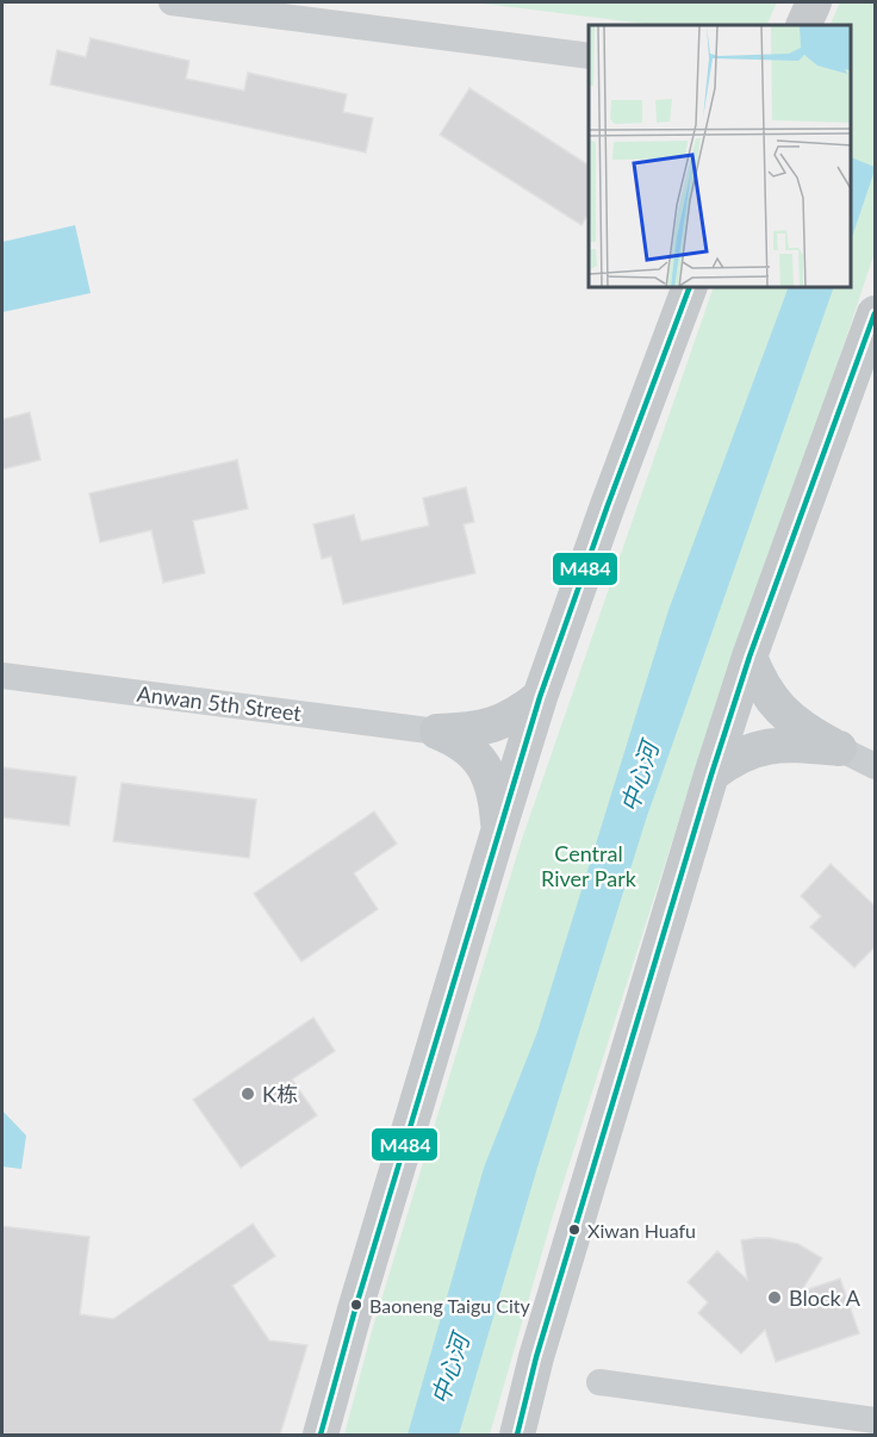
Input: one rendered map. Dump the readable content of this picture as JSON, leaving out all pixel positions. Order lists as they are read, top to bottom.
{
  "streets": {
    "street": ["Anwan 5th Street"]
  },
  "water": ["中心河"],
  "parks": ["Central River Park"],
  "places": [
    "K栋",
    "Xiwan Huafu",
    "Block A",
    "Baoneng Taigu City"
  ],
  "lines": ["transit line M484"]
}
